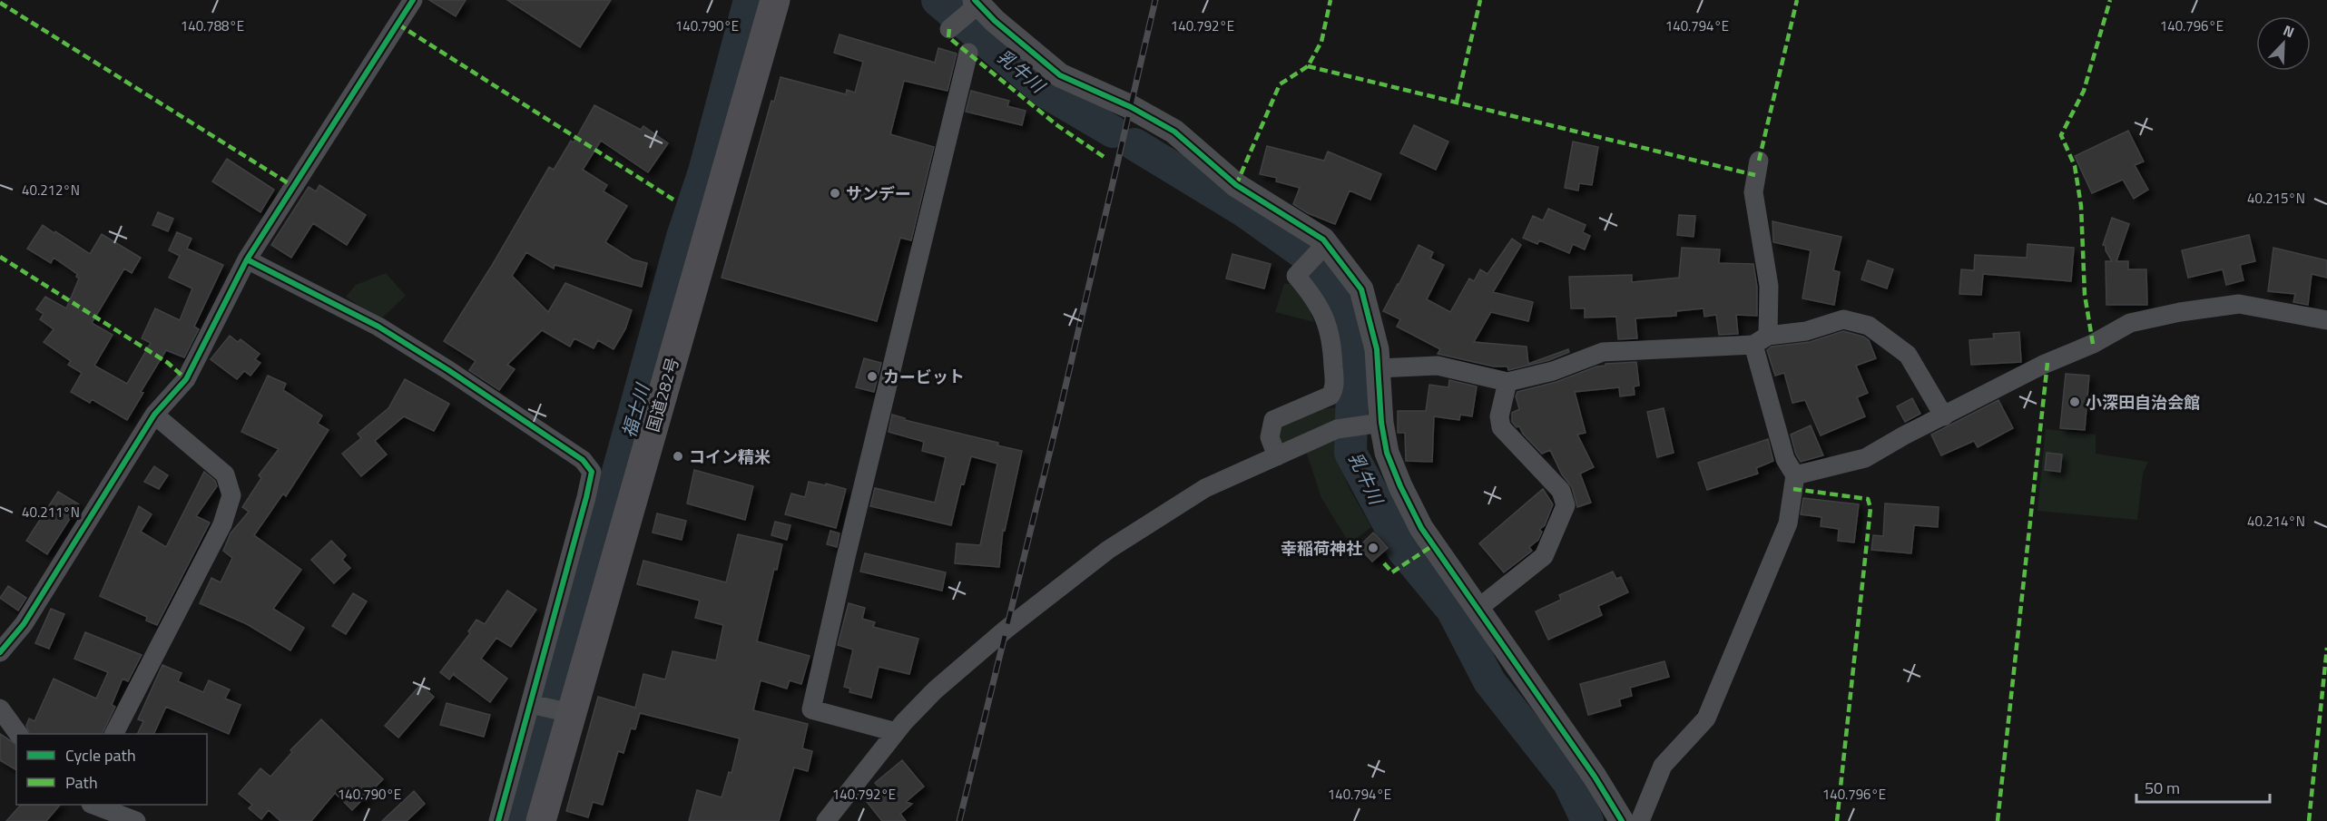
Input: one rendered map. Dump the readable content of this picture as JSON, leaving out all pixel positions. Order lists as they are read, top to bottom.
{
  "streets": {
    "highway": ["国道282号"]
  },
  "water": ["乳牛川", "福士川"],
  "places": [
    "サンデー",
    "カービット",
    "小深田自治会館",
    "コイン精米",
    "幸稲荷神社"
  ],
  "legend": ["Cycle path", "Path"],
  "scale_bar": "50 m",
  "north": "top right",
  "coordinates": [
    "140.788°E",
    "140.790°E",
    "140.792°E",
    "140.794°E",
    "140.796°E",
    "40.212°N",
    "40.215°N",
    "40.211°N",
    "40.214°N"
  ]
}
